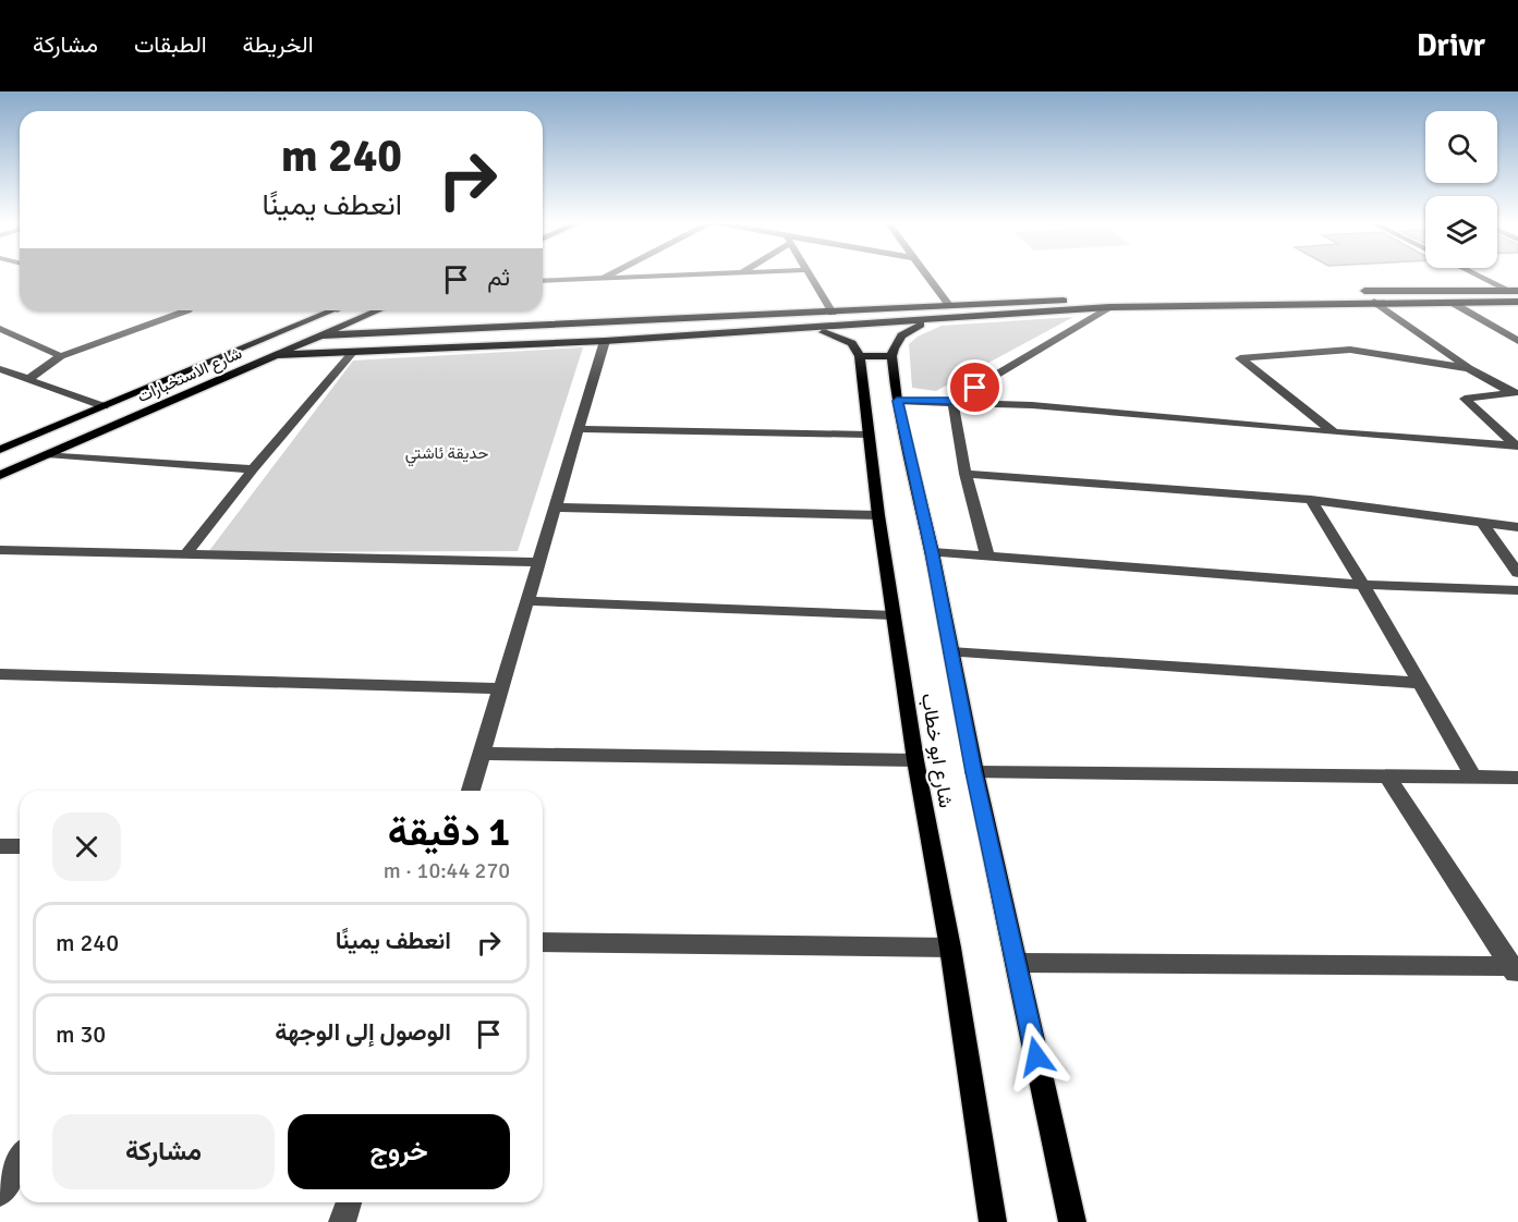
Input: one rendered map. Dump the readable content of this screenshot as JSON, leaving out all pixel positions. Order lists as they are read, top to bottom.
{
  "streets": {
    "main road": ["شارع الاستخبارات", "شارع ابو خطاب"]
  },
  "parks": ["حديقة ئاشتي"],
  "page": {
    "header": "Drivr",
    "nav": ["الخريطة", "الطبقات", "مشاركة"],
    "turn": ["240 m", "انعطف يمينًا"],
    "then": "ثم",
    "heading": ["1 دقيقة", "270 m · 10:44"],
    "list": [
      {
        "name": "انعطف يمينًا",
        "value": "240 m"
      },
      {
        "name": "الوصول إلى الوجهة",
        "value": "30 m"
      }
    ],
    "buttons": ["خروج", "مشاركة"]
  }
}
